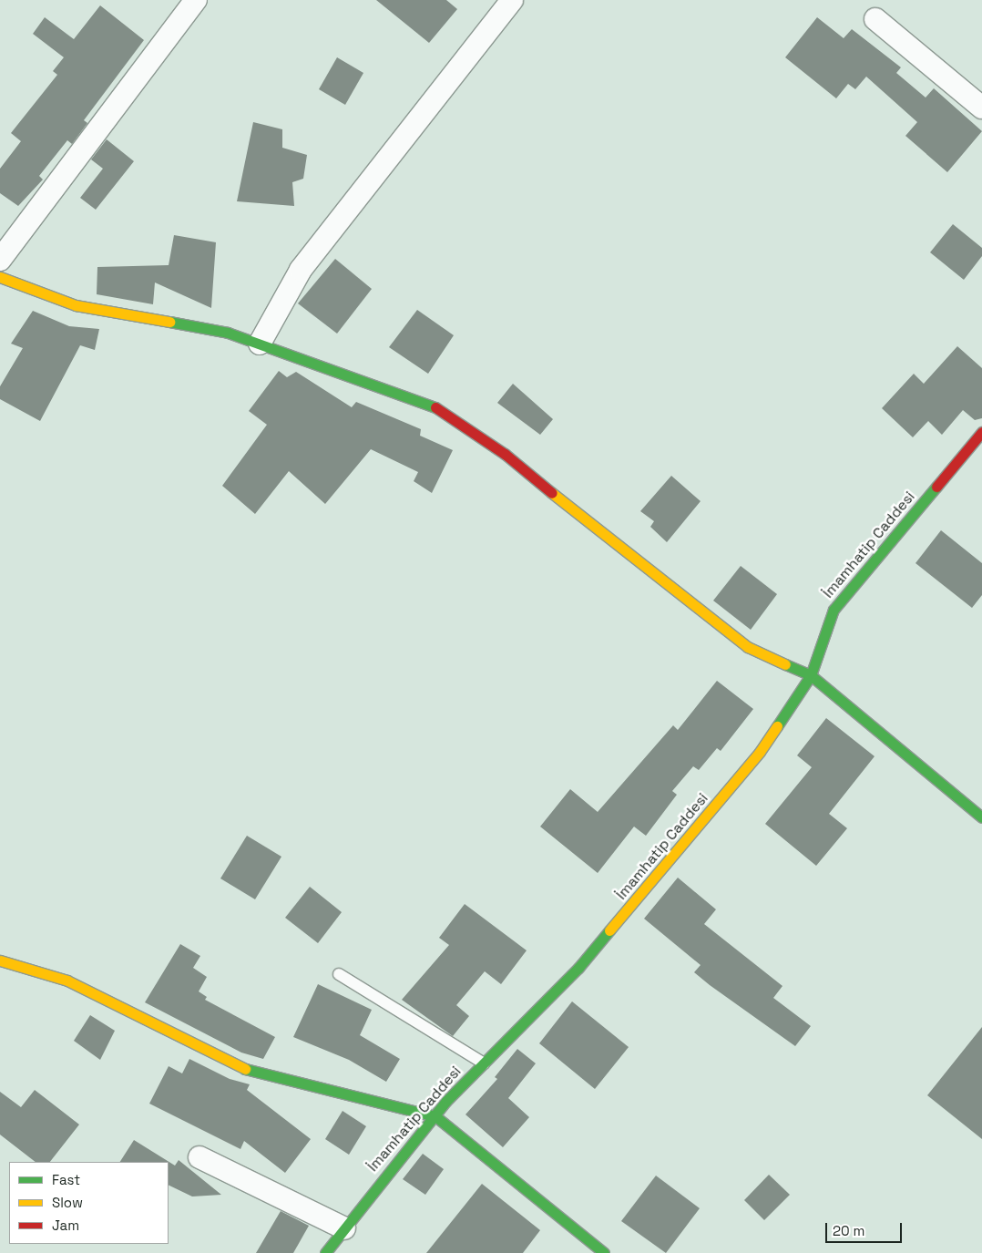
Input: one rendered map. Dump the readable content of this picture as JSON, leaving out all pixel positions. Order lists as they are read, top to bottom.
{
  "streets": {
    "street": ["İmamhatip Caddesi"]
  },
  "legend": ["Fast", "Slow", "Jam"],
  "scale_bar": "20 m"
}
